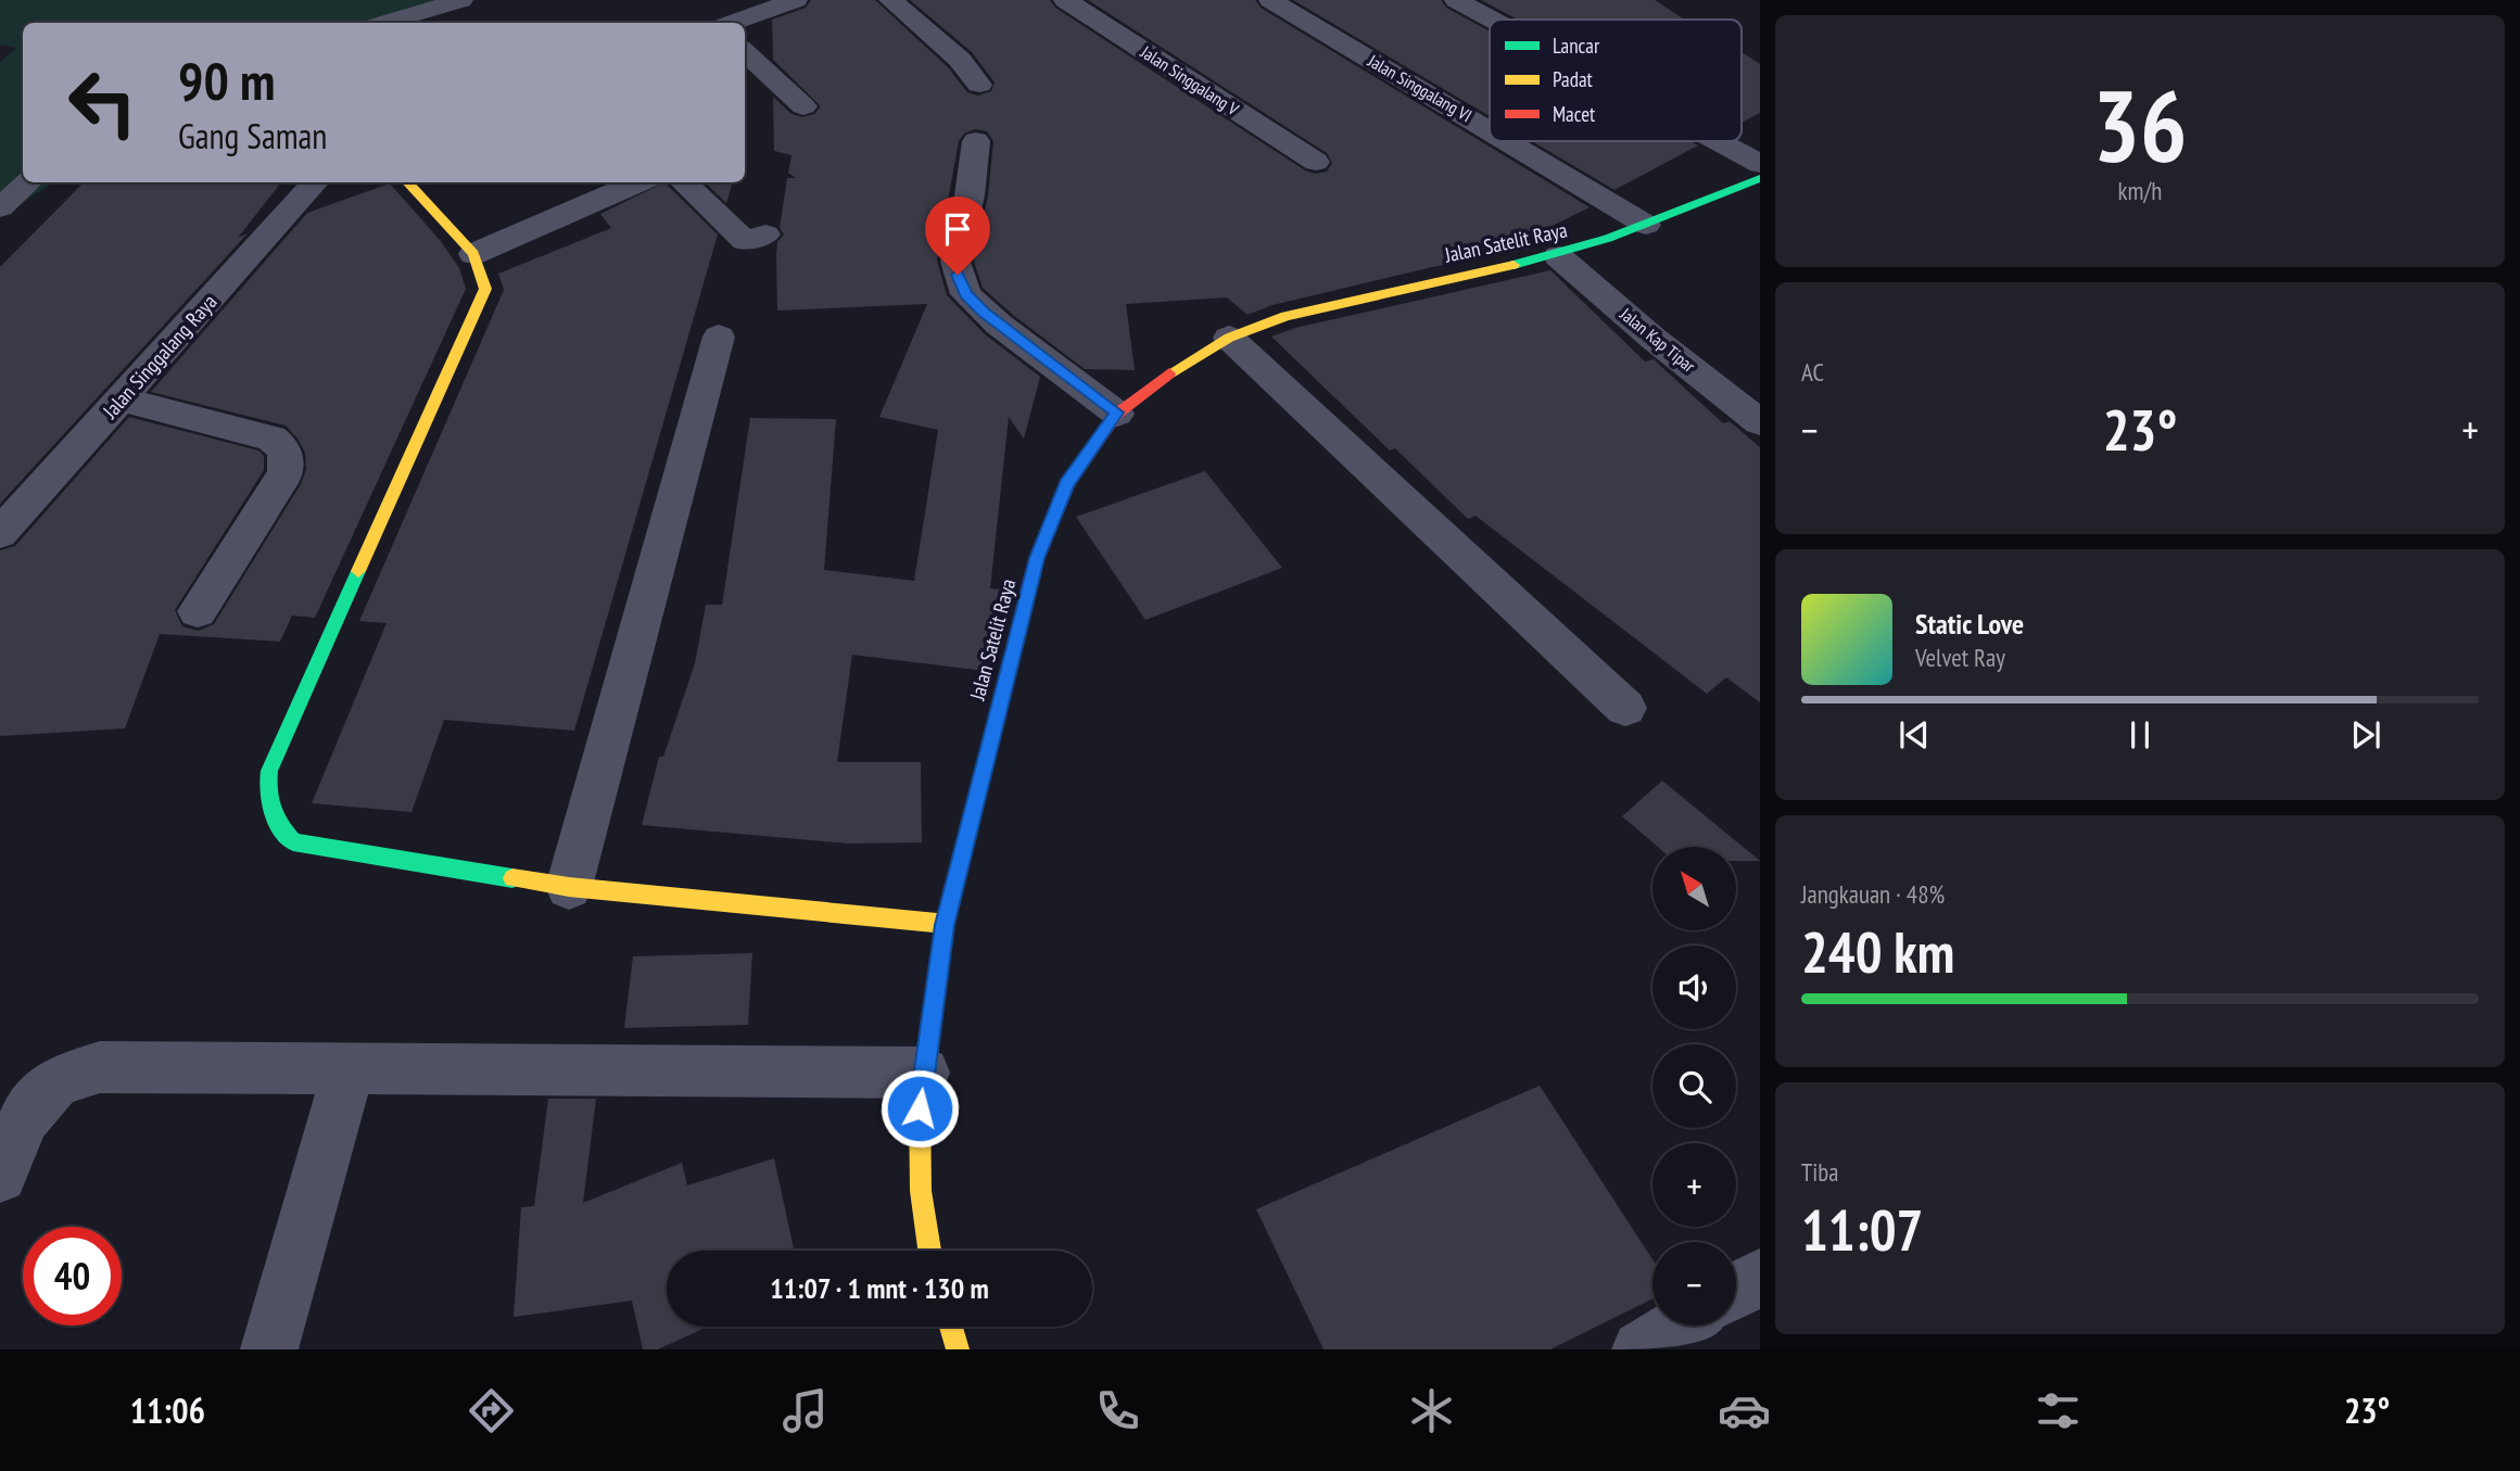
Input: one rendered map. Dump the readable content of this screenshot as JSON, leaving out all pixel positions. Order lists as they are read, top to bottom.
{
  "streets": {
    "street": [
      "Jalan Singgalang V",
      "Jalan Singgalang VI",
      "Jalan Satelit Raya",
      "Jalan Kap Tipar",
      "Jalan Singgalang Raya"
    ]
  },
  "crossings": [
    ["Jalan Singgalang VI", "Jalan Satelit Raya"],
    ["Jalan Satelit Raya", "Jalan Kap Tipar"]
  ],
  "legend": ["Lancar", "Padat", "Macet"],
  "north": "top left",
  "page": {
    "tile": [
      ["36", "km/h"],
      "AC",
      ["Jangkauan · 48%", "240 km"],
      ["Tiba", "11:07"]
    ],
    "turn": ["90 m", "Gang Saman"],
    "heat": ["−", "23°", "+"],
    "song": ["Static Love", "Velvet Ray"],
    "map_buttons": ["+", "−"],
    "limit": "40",
    "trip": "11:07 · 1 mnt · 130 m",
    "tabs": ["11:06", "23°"]
  }
}
